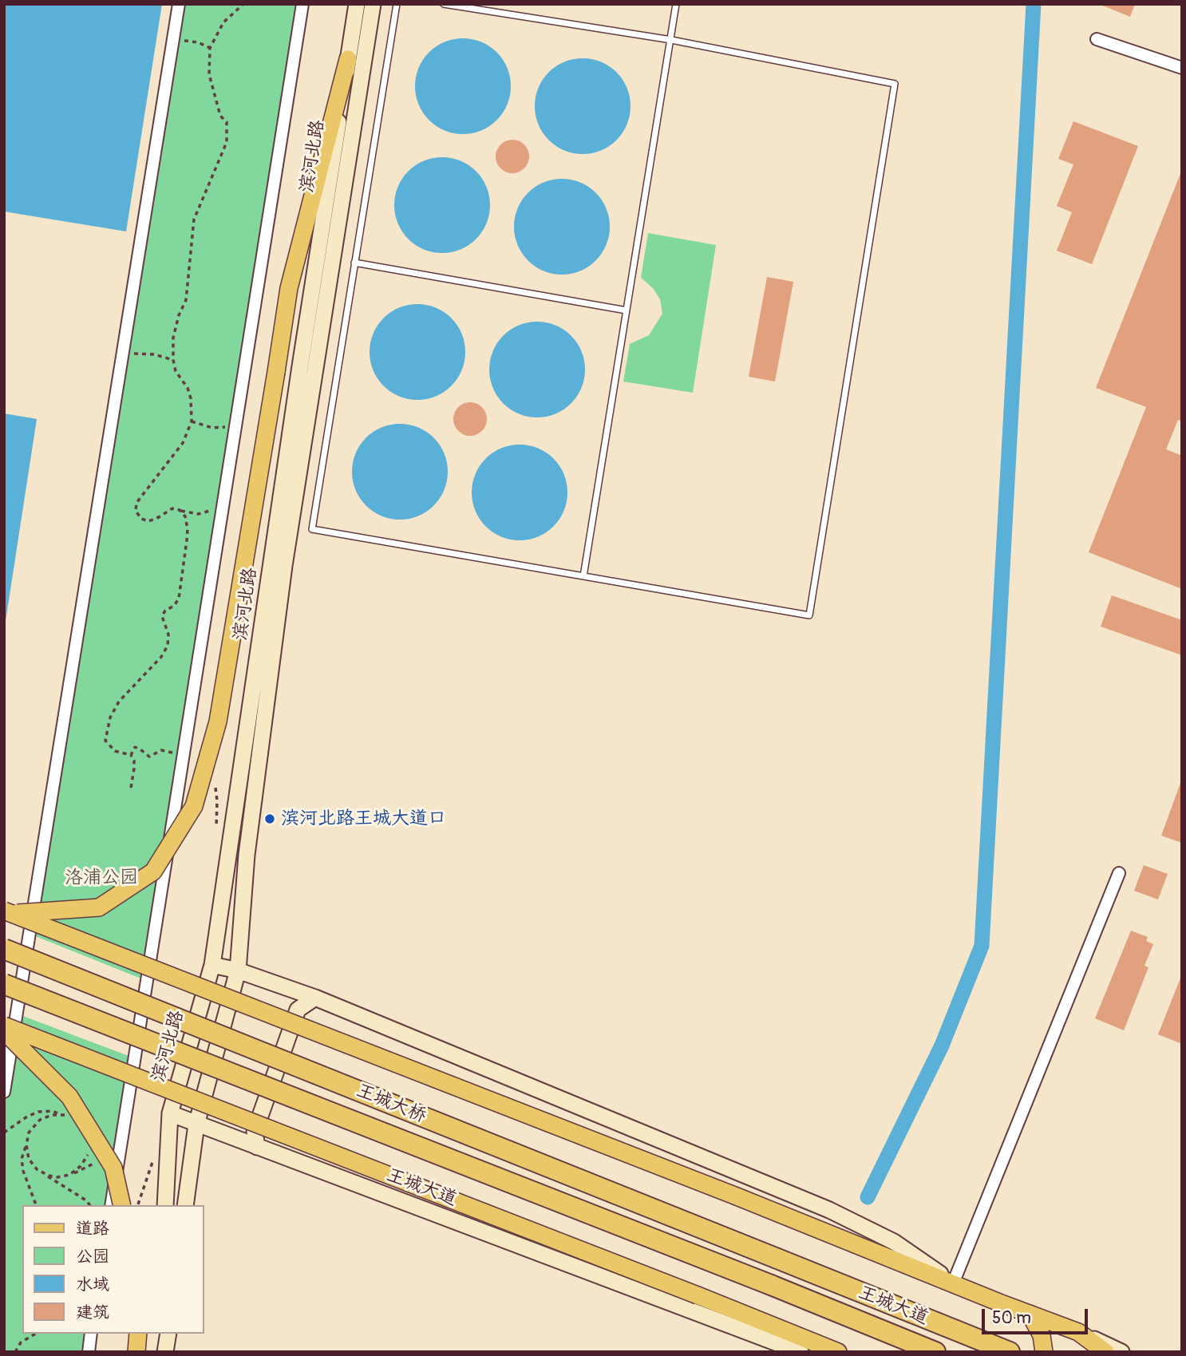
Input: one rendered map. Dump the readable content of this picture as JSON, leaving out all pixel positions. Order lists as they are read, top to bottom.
{
  "streets": {
    "highway": ["王城大桥", "王城大道"],
    "main road": ["滨河北路"]
  },
  "crossings": [
    ["王城大桥", "王城大道"]
  ],
  "parks": ["洛浦公园"],
  "places": ["滨河北路王城大道口"],
  "legend": [
    "道路",
    "公园",
    "水域",
    "建筑"
  ],
  "scale_bar": "50 m"
}
